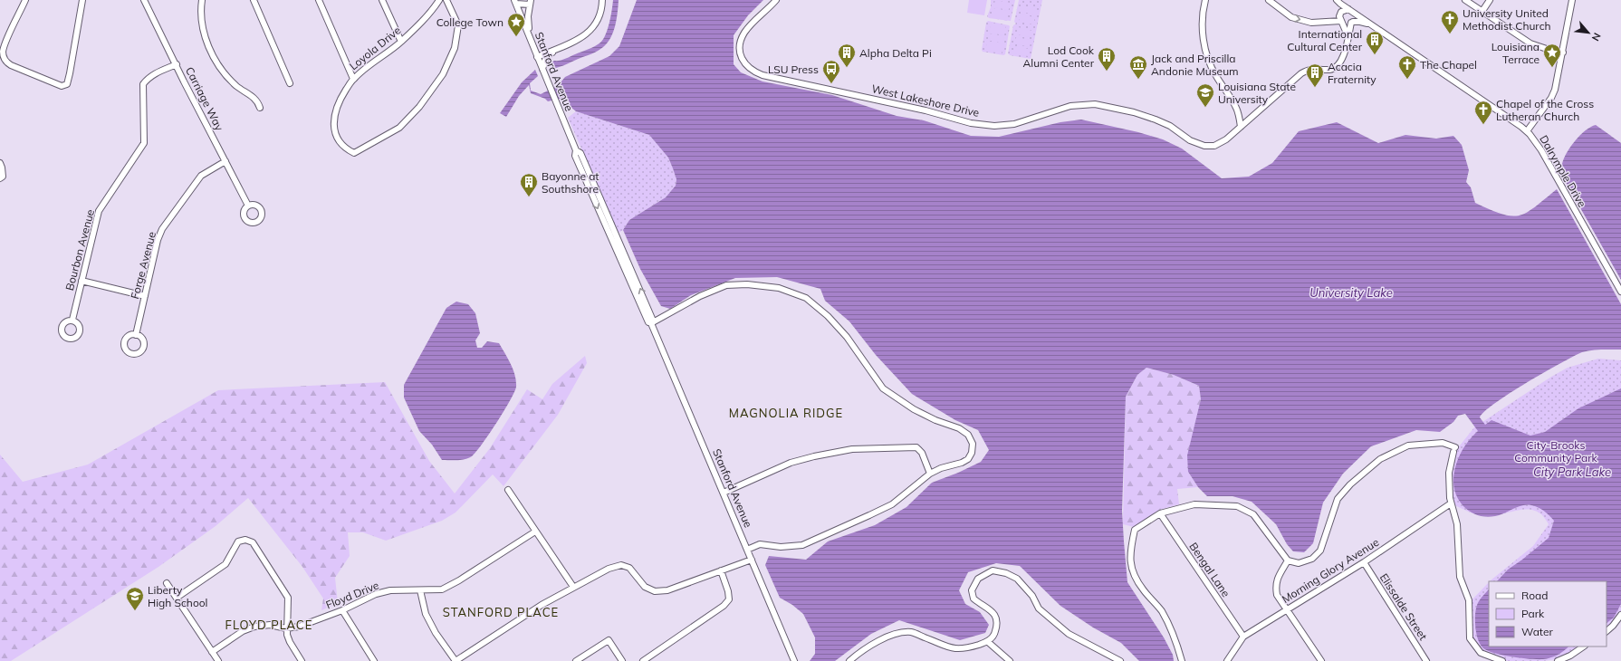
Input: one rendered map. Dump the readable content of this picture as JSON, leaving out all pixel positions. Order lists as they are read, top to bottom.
{
  "streets": {
    "street": [
      "Loyola Drive",
      "Stanford Avenue",
      "Carriage Way",
      "West Lakeshore Drive",
      "Dalrymple Drive",
      "Bourbon Avenue",
      "Forge Avenue",
      "Bengal Lane",
      "Morning Glory Avenue",
      "Floyd Drive",
      "Elissalde Street"
    ]
  },
  "crossings": [
    ["Carriage Way", "Bourbon Avenue"],
    ["Carriage Way", "Forge Avenue"],
    ["West Lakeshore Drive", "Dalrymple Drive"],
    ["Bengal Lane", "Morning Glory Avenue"],
    ["Morning Glory Avenue", "Elissalde Street"]
  ],
  "districts": ["MAGNOLIA RIDGE", "STANFORD PLACE", "FLOYD PLACE"],
  "water": ["University Lake", "City Park Lake"],
  "parks": ["City-Brooks Community Park"],
  "places": {
    "church": ["University United Methodist Church", "The Chapel", "Chapel of the Cross Lutheran Church"],
    "place": ["College Town", "Louisiana Terrace"],
    "building": [
      "International Cultural Center",
      "Alpha Delta Pi",
      "Lod Cook Alumni Center",
      "Acacia Fraternity",
      "Bayonne at Southshore"
    ],
    "museum": ["Jack and Priscilla Andonie Museum"],
    "bus stop": ["LSU Press"],
    "school or university": ["Louisiana State University", "Liberty High School"]
  },
  "legend": ["Road", "Park", "Water"],
  "north": "bottom right"
}
